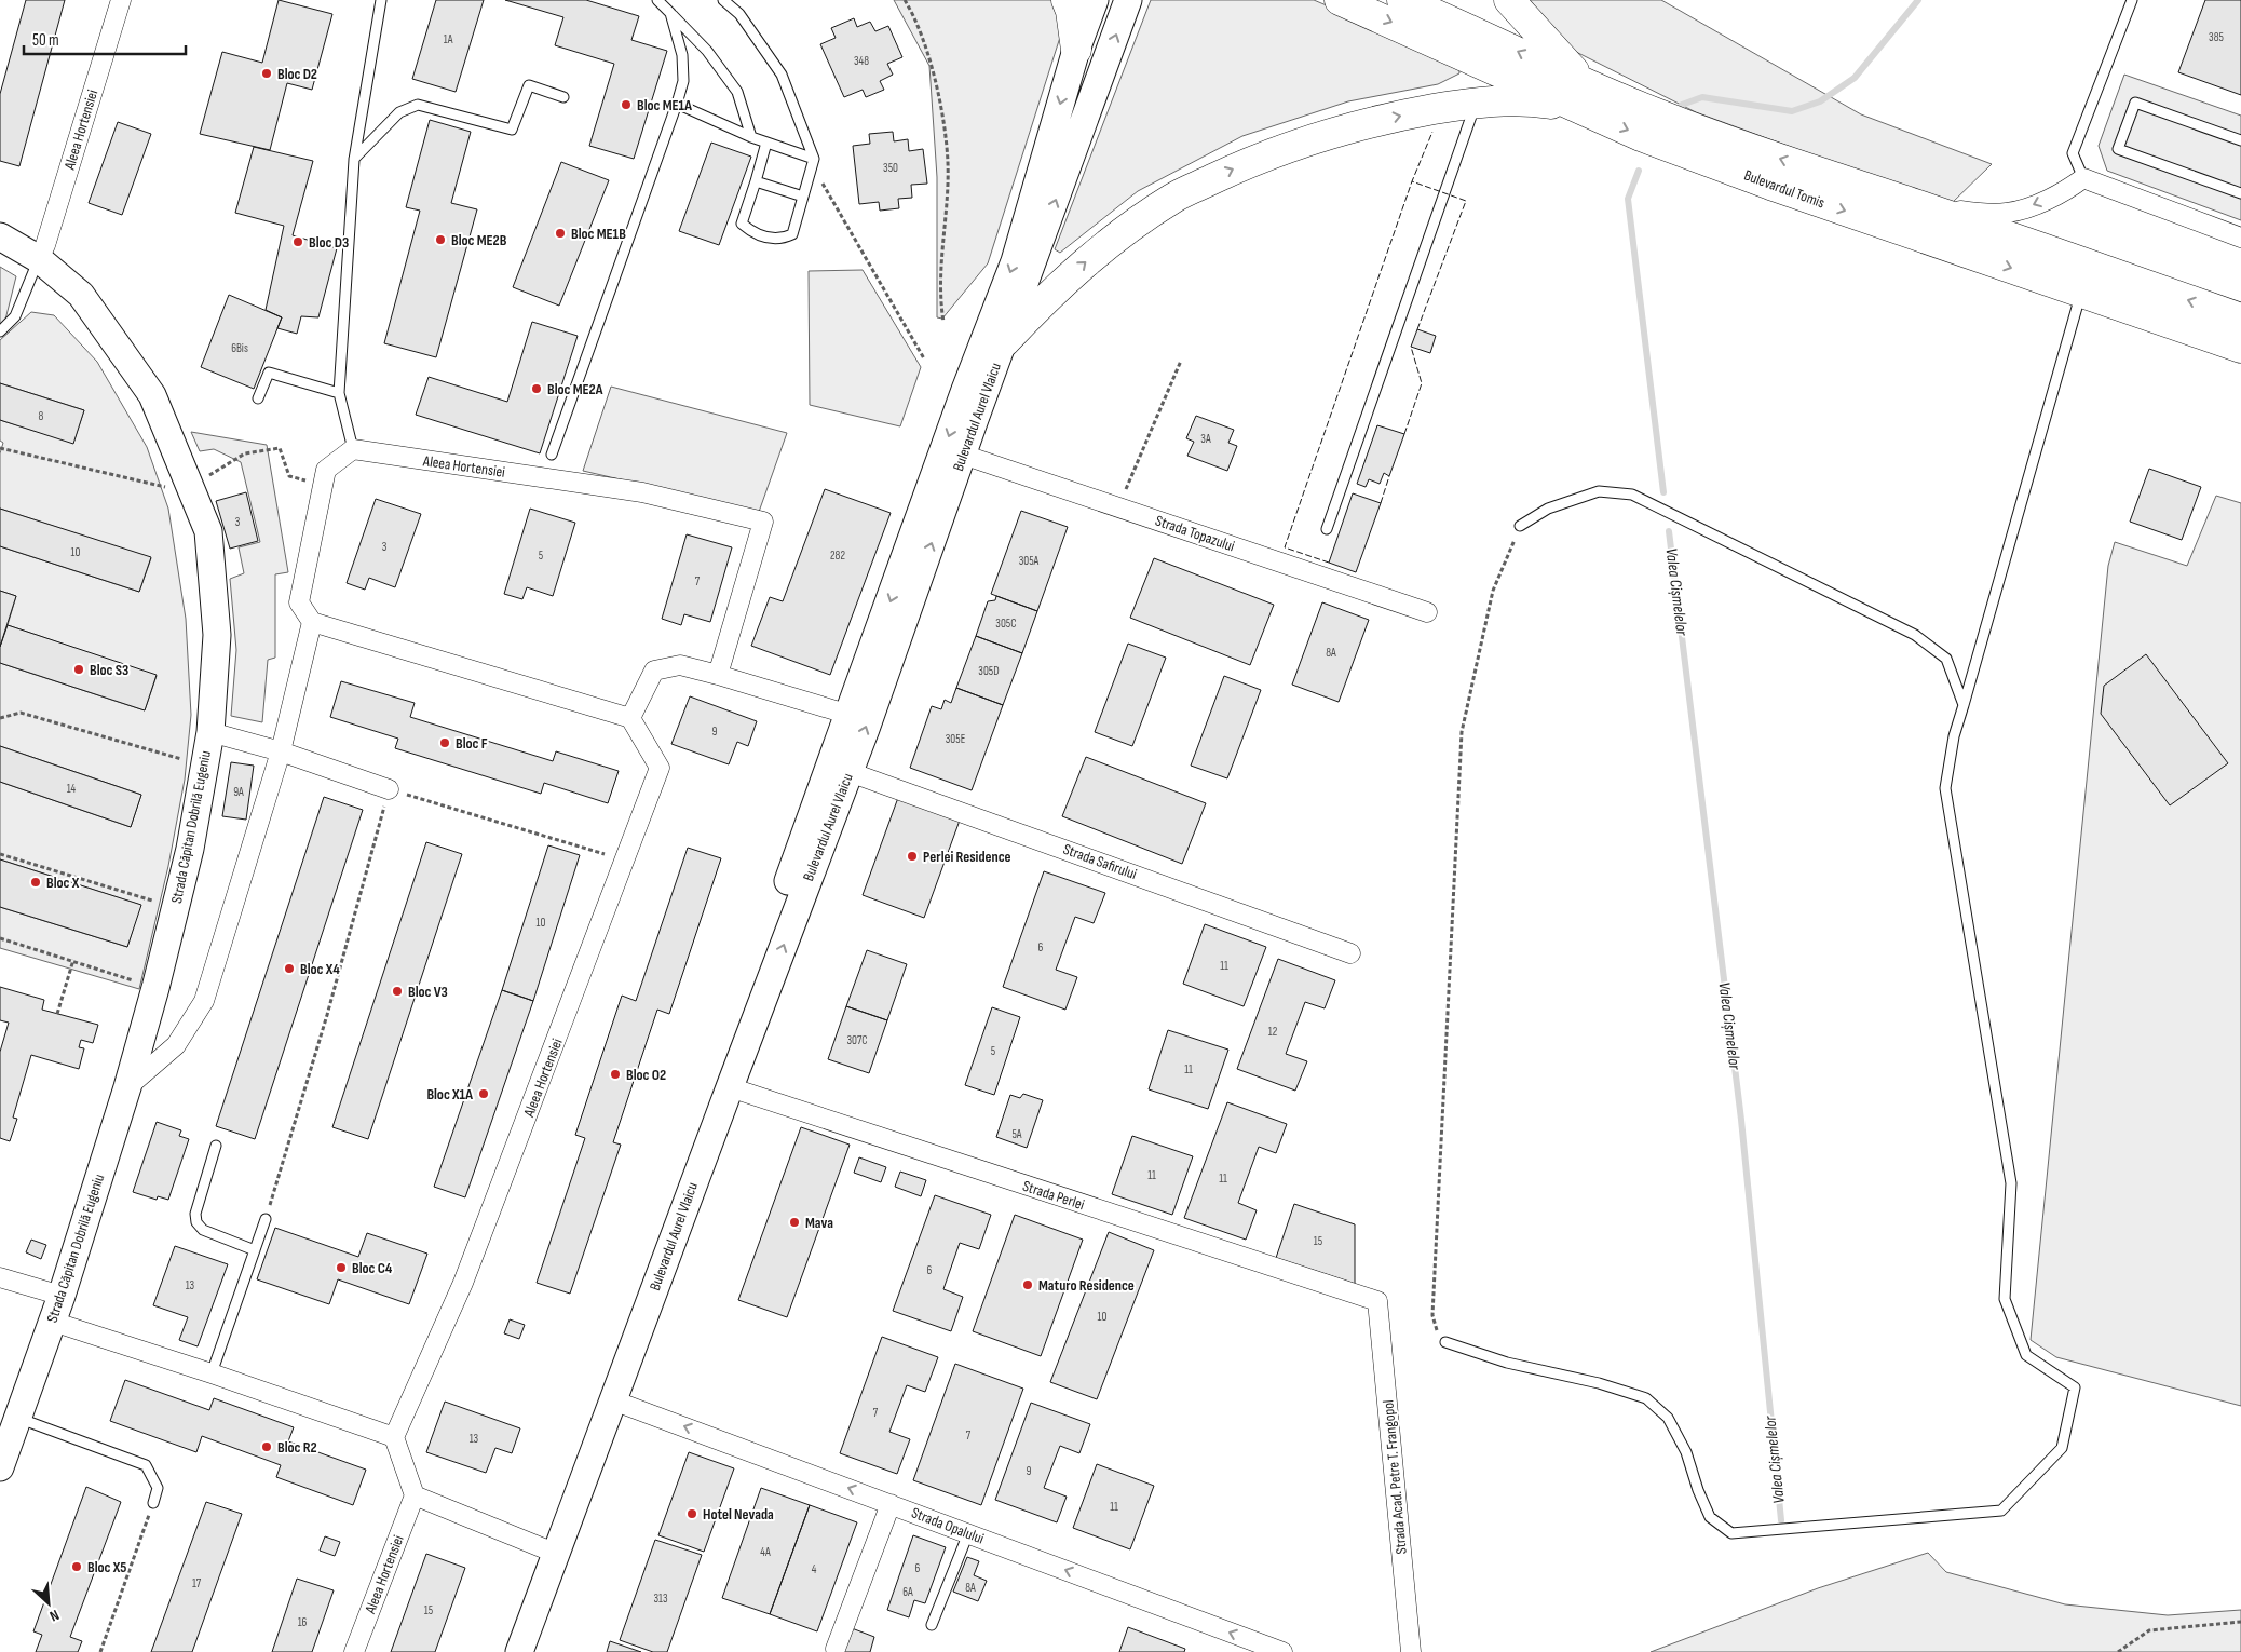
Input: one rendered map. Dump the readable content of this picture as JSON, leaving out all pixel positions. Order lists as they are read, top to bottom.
{
  "streets": {
    "main road": ["Bulevardul Tomis", "Bulevardul Aurel Vlaicu", "Strada Căpitan Dobrilă Eugeniu"],
    "street": [
      "Aleea Hortensiei",
      "Strada Topazului",
      "Strada Safirului",
      "Strada Perlei",
      "Strada Acad. Petre T. Frangopol",
      "Strada Opalului"
    ]
  },
  "crossings": [
    ["Aleea Hortensiei", "Strada Căpitan Dobrilă Eugeniu"],
    ["Bulevardul Aurel Vlaicu", "Strada Topazului"],
    ["Bulevardul Aurel Vlaicu", "Strada Safirului"],
    ["Bulevardul Aurel Vlaicu", "Strada Perlei"],
    ["Bulevardul Aurel Vlaicu", "Strada Opalului"],
    ["Strada Perlei", "Strada Acad. Petre T. Frangopol"]
  ],
  "one_way": ["Strada Opalului"],
  "water": ["Valea Cișmelelor"],
  "places": [
    "Bloc D2",
    "Bloc ME1A",
    "Bloc ME1B",
    "Bloc ME2B",
    "Bloc D3",
    "Bloc ME2A",
    "Bloc S3",
    "Bloc F",
    "Perlei Residence",
    "Bloc X",
    "Bloc X4",
    "Bloc V3",
    "Bloc O2",
    "Bloc X1A",
    "Mava",
    "Bloc C4",
    "Maturo Residence",
    "Bloc R2",
    "Hotel Nevada",
    "Bloc X5"
  ],
  "house_numbers": [
    "385",
    "1A",
    "348",
    "350",
    "6Bis",
    "8",
    "3A",
    "3",
    "3",
    "10",
    "5",
    "282",
    "305A",
    "7",
    "305C",
    "8A",
    "305D",
    "9",
    "305E",
    "14",
    "9A",
    "10",
    "6",
    "11",
    "12",
    "307C",
    "5",
    "11",
    "5A",
    "11",
    "11",
    "15",
    "6",
    "13",
    "10",
    "7",
    "7",
    "13",
    "9",
    "11",
    "4A",
    "6",
    "4",
    "17",
    "8A",
    "6A",
    "313",
    "15",
    "16"
  ],
  "scale_bar": "50 m",
  "north": "bottom right"
}
